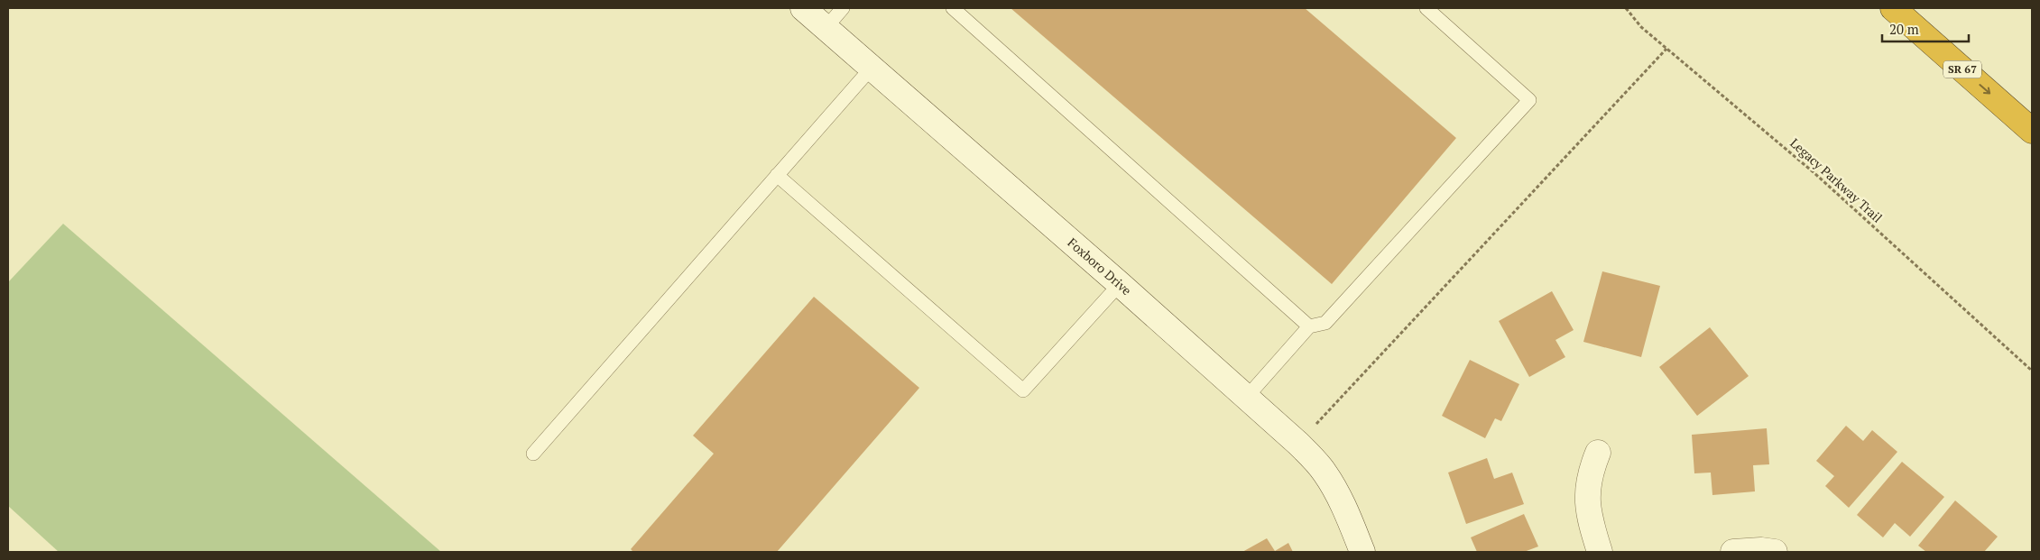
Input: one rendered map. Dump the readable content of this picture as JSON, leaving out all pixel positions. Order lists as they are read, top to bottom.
{
  "streets": {
    "highway": ["SR 67"],
    "street": ["Foxboro Drive"],
    "path": ["Legacy Parkway Trail"]
  },
  "scale_bar": "20 m"
}
